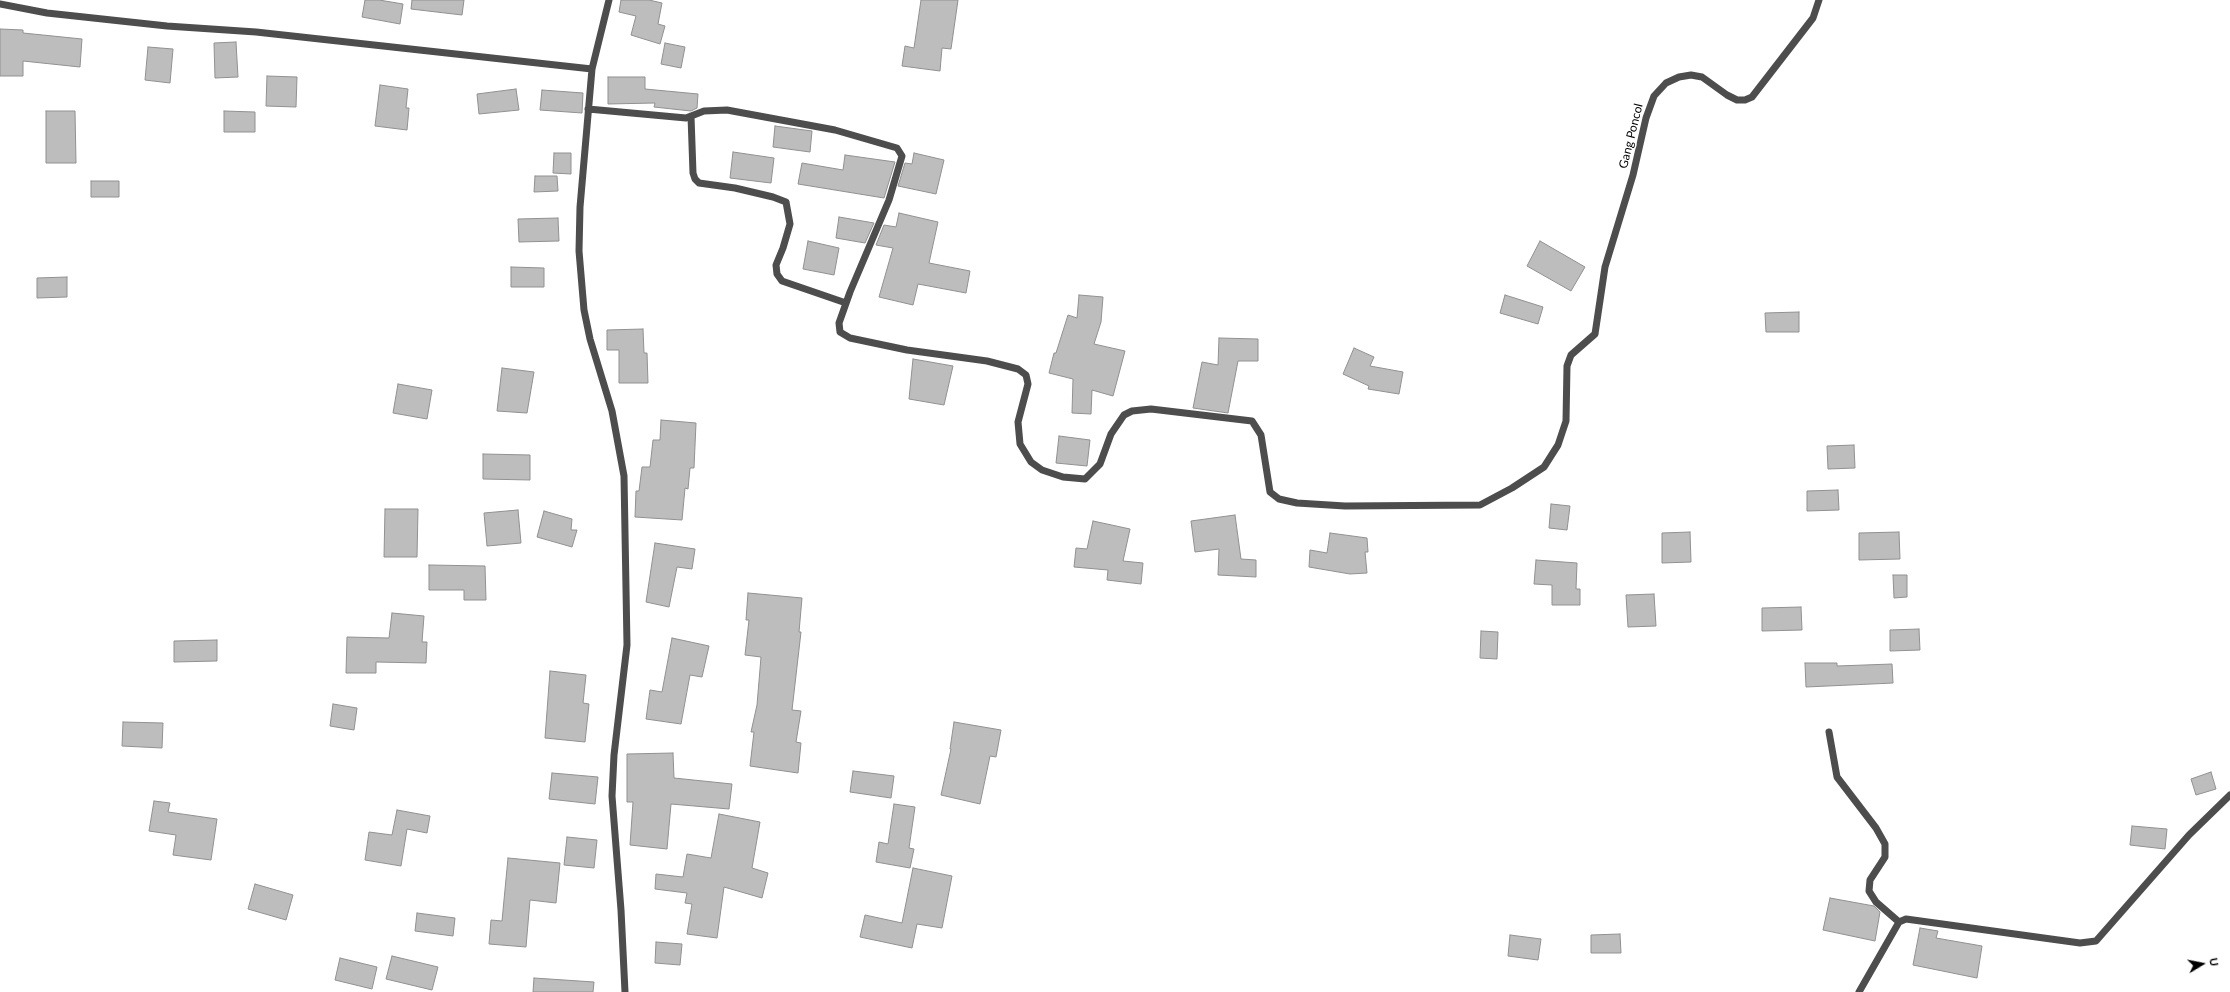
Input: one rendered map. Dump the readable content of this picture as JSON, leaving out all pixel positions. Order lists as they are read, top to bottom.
{
  "streets": {
    "street": ["Gang Poncol"]
  },
  "north": "right"
}
